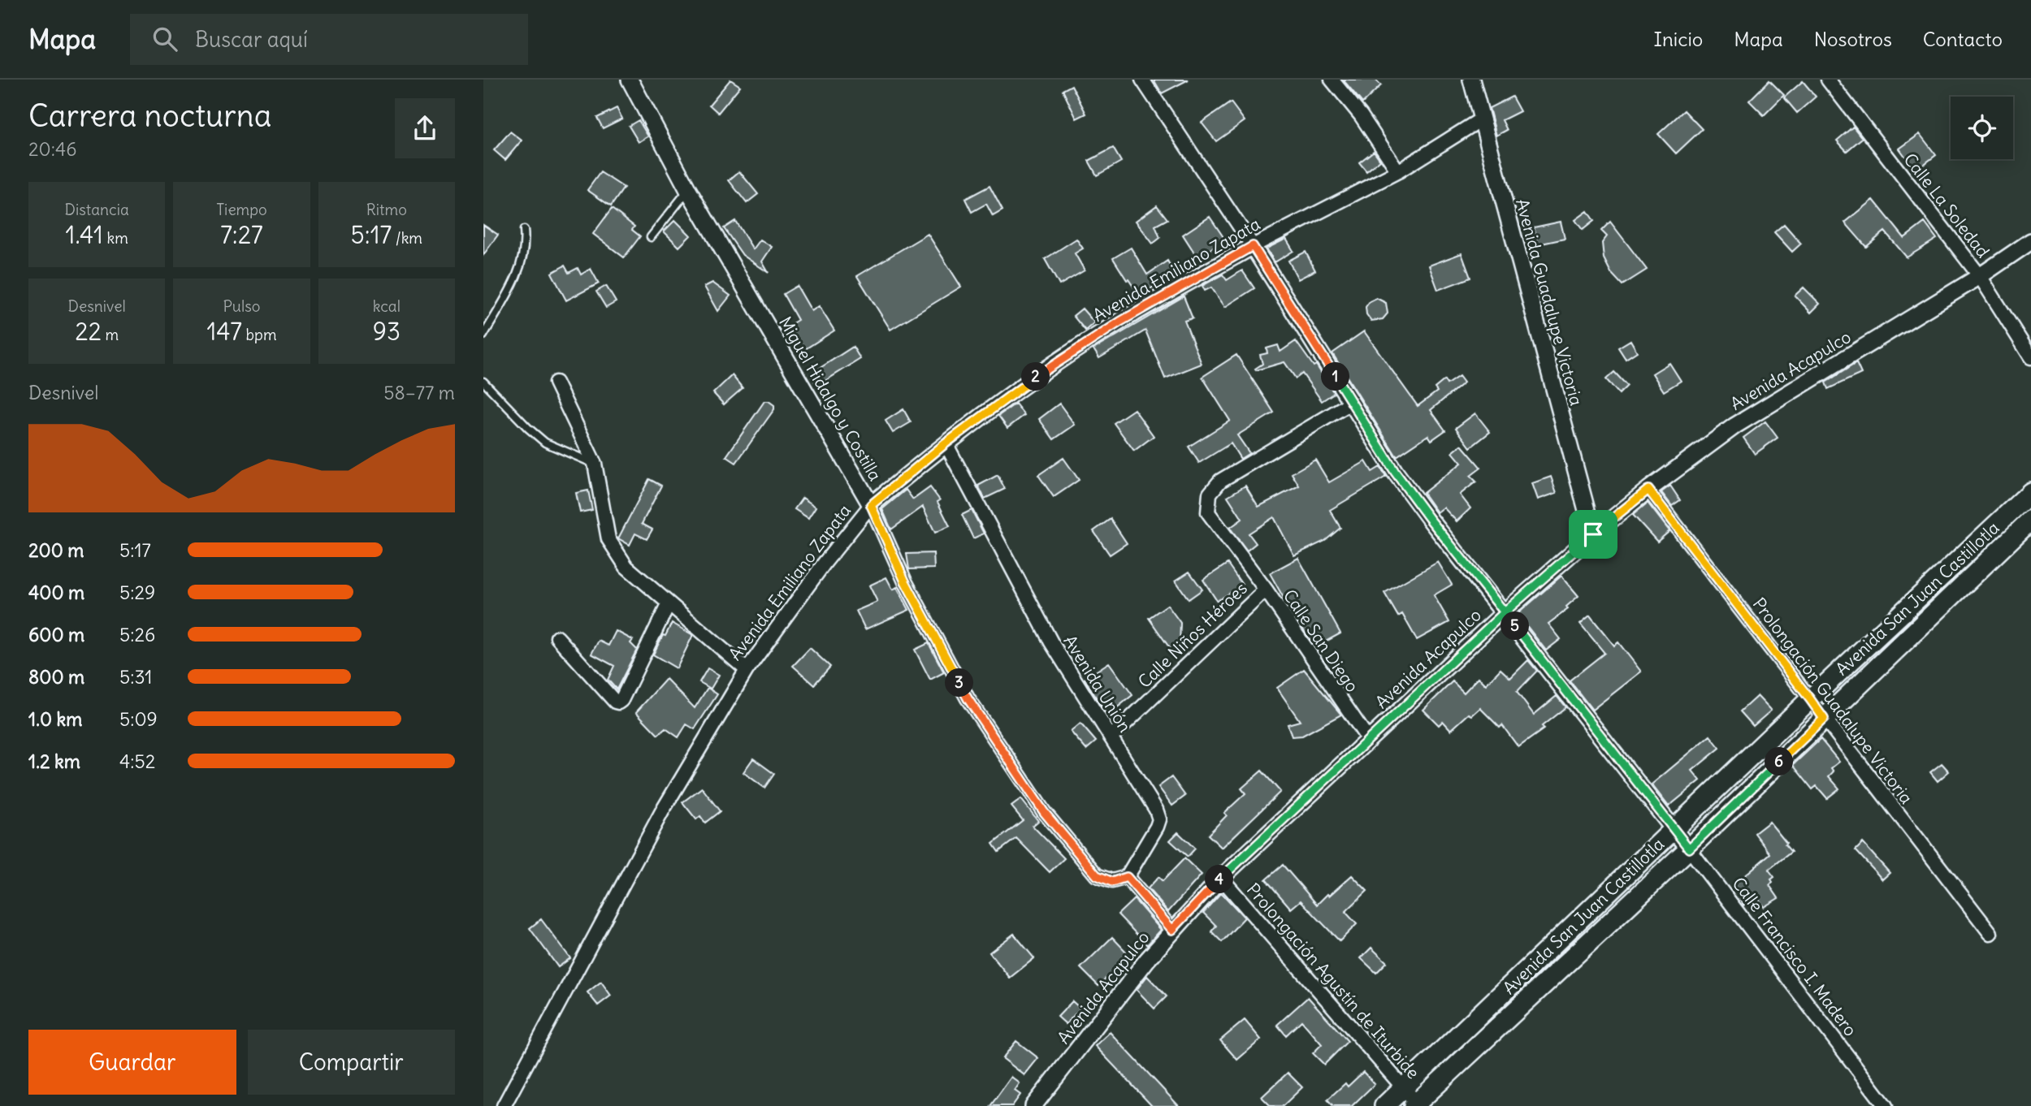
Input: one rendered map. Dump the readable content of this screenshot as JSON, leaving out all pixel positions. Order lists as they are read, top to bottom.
{
  "streets": {
    "main road": ["Avenida San Juan Castillotla"],
    "street": [
      "Calle La Soledad",
      "Avenida Emiliano Zapata",
      "Avenida Guadalupe Victoria",
      "Avenida Acapulco",
      "Miguel Hidalgo y Costilla",
      "Calle Niños Héroes",
      "Calle San Diego",
      "Avenida Unión",
      "Prolongación Guadalupe Victoria",
      "Calle Francisco I. Madero",
      "Prolongación Agustín de Iturbide"
    ]
  },
  "crossings": [
    ["Calle La Soledad", "Avenida Acapulco"],
    ["Avenida Emiliano Zapata", "Avenida Guadalupe Victoria"],
    ["Avenida Emiliano Zapata", "Miguel Hidalgo y Costilla"],
    ["Avenida Emiliano Zapata", "Avenida Unión"],
    ["Avenida Emiliano Zapata", "Calle Francisco I. Madero"],
    ["Avenida Guadalupe Victoria", "Avenida Acapulco"],
    ["Avenida Acapulco", "Calle San Diego"],
    ["Avenida Acapulco", "Prolongación Guadalupe Victoria"],
    ["Avenida Acapulco", "Calle Francisco I. Madero"],
    ["Avenida Acapulco", "Prolongación Agustín de Iturbide"],
    ["Miguel Hidalgo y Costilla", "Avenida Unión"],
    ["Avenida San Juan Castillotla", "Prolongación Guadalupe Victoria"],
    ["Avenida San Juan Castillotla", "Calle Francisco I. Madero"],
    ["Avenida San Juan Castillotla", "Prolongación Agustín de Iturbide"],
    ["Calle Niños Héroes", "Calle San Diego"],
    ["Calle Niños Héroes", "Avenida Unión"],
    ["Calle Niños Héroes", "Calle Francisco I. Madero"]
  ],
  "page": {
    "header": "Mapa",
    "search": "Buscar aquí",
    "nav": [
      "Inicio",
      "Mapa",
      "Nosotros",
      "Contacto"
    ],
    "heading": ["Carrera nocturna", "20:46"],
    "stats": [
      ["Distancia", "1.41 km"],
      ["Tiempo", "7:27"],
      ["Ritmo", "5:17 /km"],
      ["Desnivel", "22 m"],
      ["Pulso", "147 bpm"],
      ["kcal", "93"]
    ],
    "pins": [
      "1",
      "2",
      "5",
      "3",
      "6",
      "4"
    ],
    "chart": ["Desnivel", "58–77 m"],
    "list": [
      {
        "name": "200 m",
        "note": "5:17"
      },
      {
        "name": "400 m",
        "note": "5:29"
      },
      {
        "name": "600 m",
        "note": "5:26"
      },
      {
        "name": "800 m",
        "note": "5:31"
      },
      {
        "name": "1.0 km",
        "note": "5:09"
      },
      {
        "name": "1.2 km",
        "note": "4:52"
      }
    ],
    "buttons": ["Guardar", "Compartir"]
  }
}
